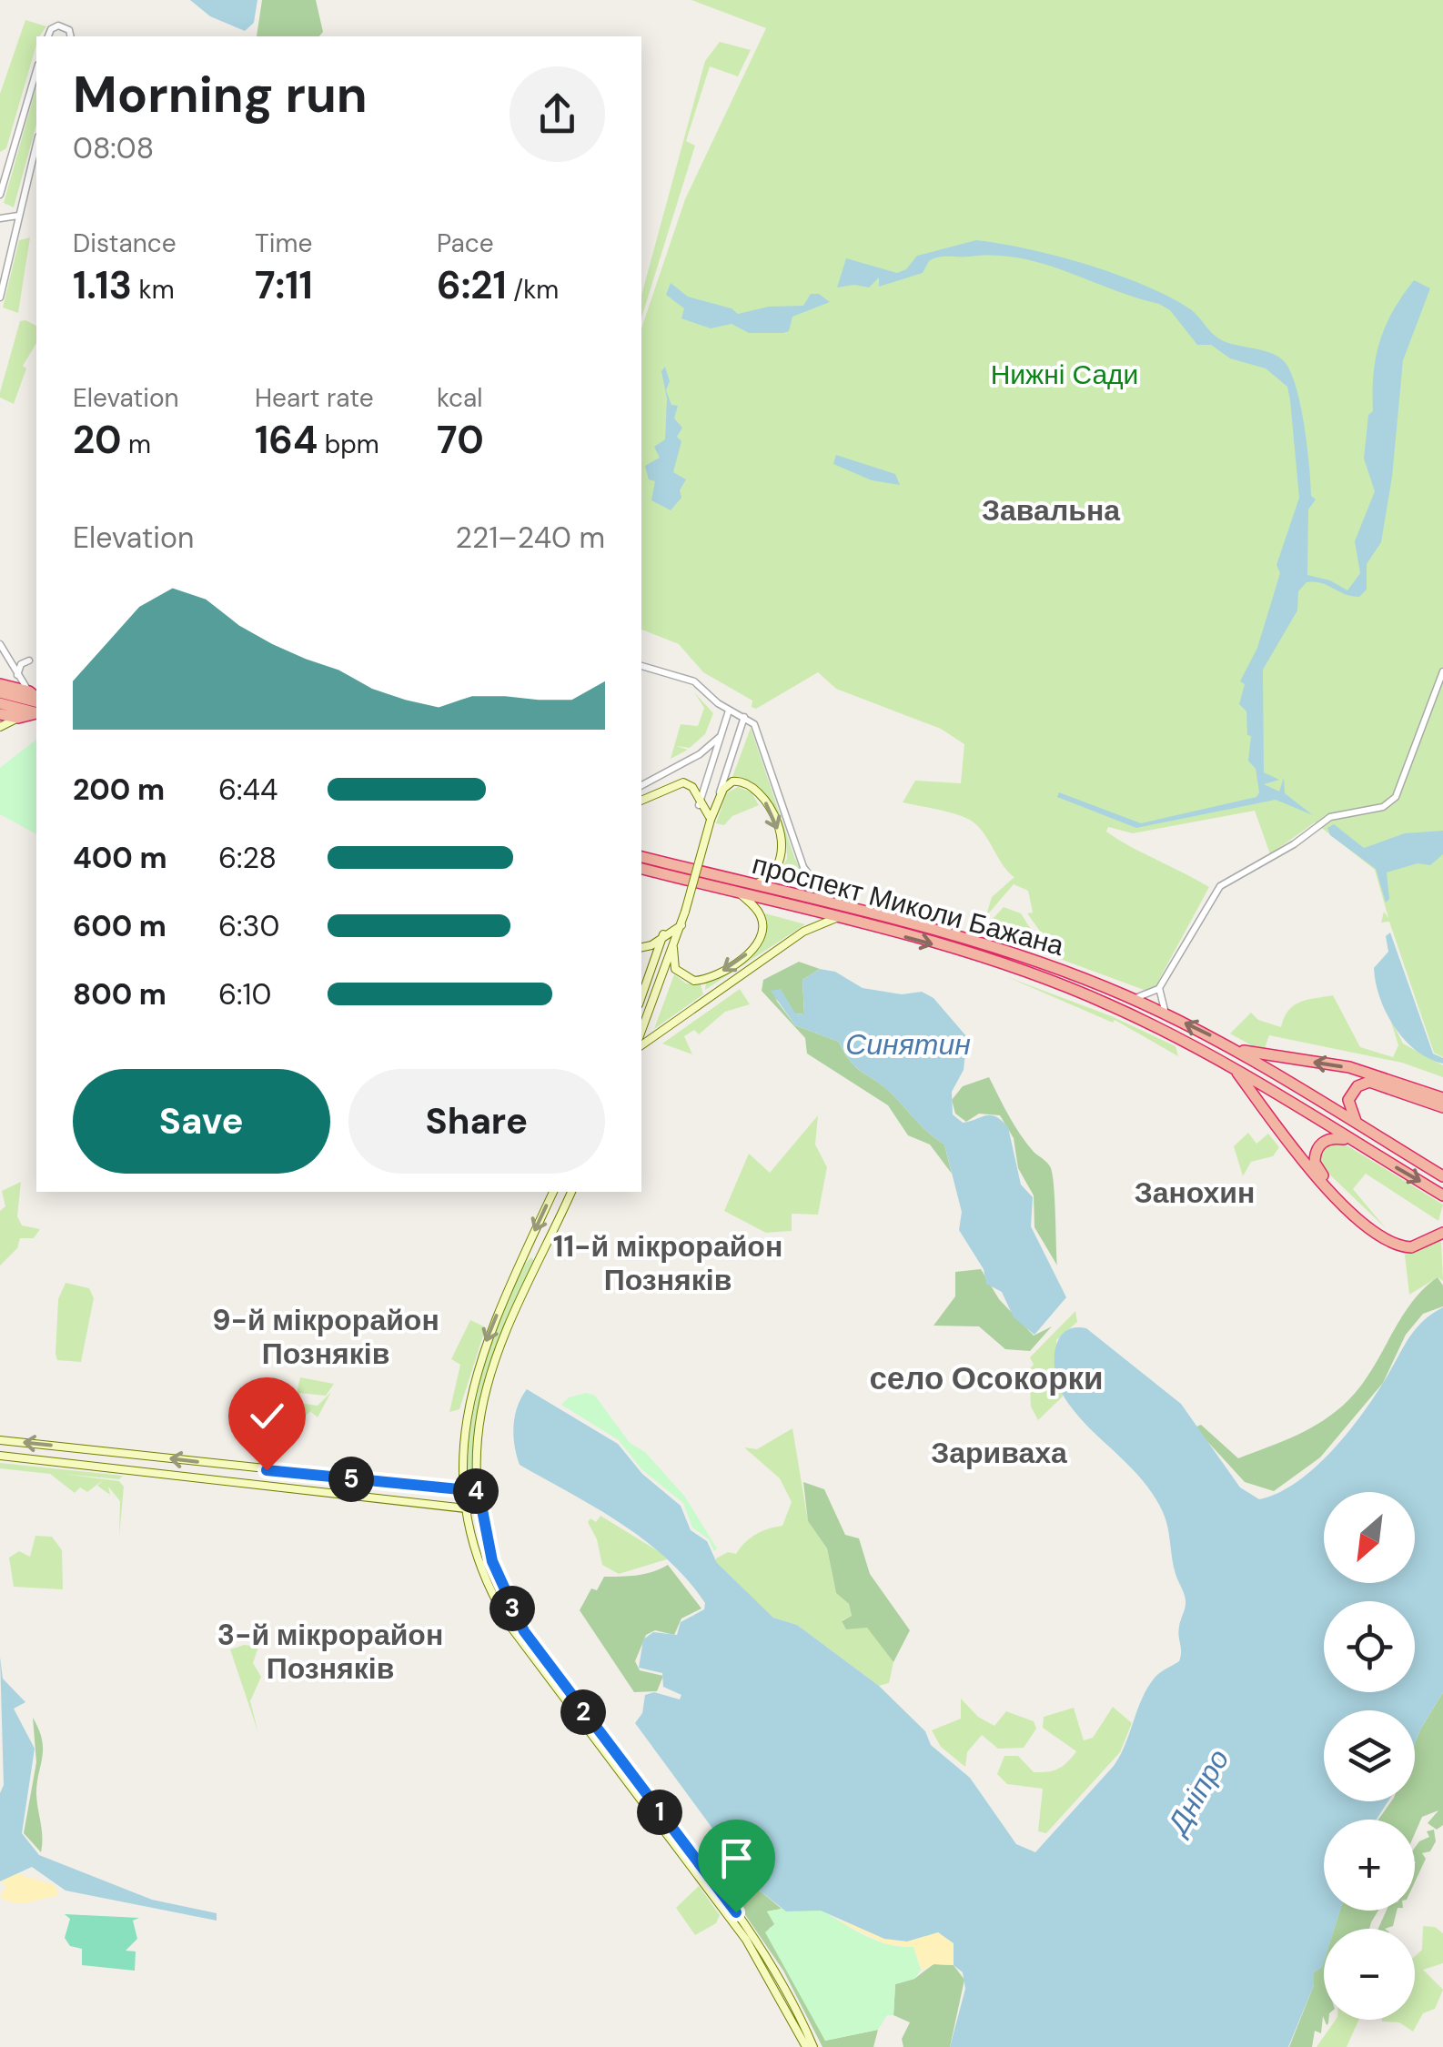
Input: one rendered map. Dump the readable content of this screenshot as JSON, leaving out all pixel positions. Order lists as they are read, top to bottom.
{
  "streets": {
    "highway": ["проспект Миколи Бажана"]
  },
  "districts": [
    "Завальна",
    "Занохин",
    "11-й мікрорайон Позняків",
    "9-й мікрорайон Позняків",
    "село Осокорки",
    "Зариваха",
    "3-й мікрорайон Позняків"
  ],
  "water": ["Синятин", "Дніпро"],
  "parks": ["Нижні Сади"],
  "north": "bottom left",
  "page": {
    "heading": ["Morning run", "08:08"],
    "stats": [
      ["Distance", "1.13 km"],
      ["Time", "7:11"],
      ["Pace", "6:21 /km"],
      ["Elevation", "20 m"],
      ["Heart rate", "164 bpm"],
      ["kcal", "70"]
    ],
    "chart": ["Elevation", "221–240 m"],
    "list": [
      {
        "name": "200 m",
        "note": "6:44"
      },
      {
        "name": "400 m",
        "note": "6:28"
      },
      {
        "name": "600 m",
        "note": "6:30"
      },
      {
        "name": "800 m",
        "note": "6:10"
      }
    ],
    "buttons": ["Save", "Share"],
    "pins": [
      "5",
      "4",
      "3",
      "2",
      "1"
    ],
    "map_buttons": ["+", "−"]
  }
}
